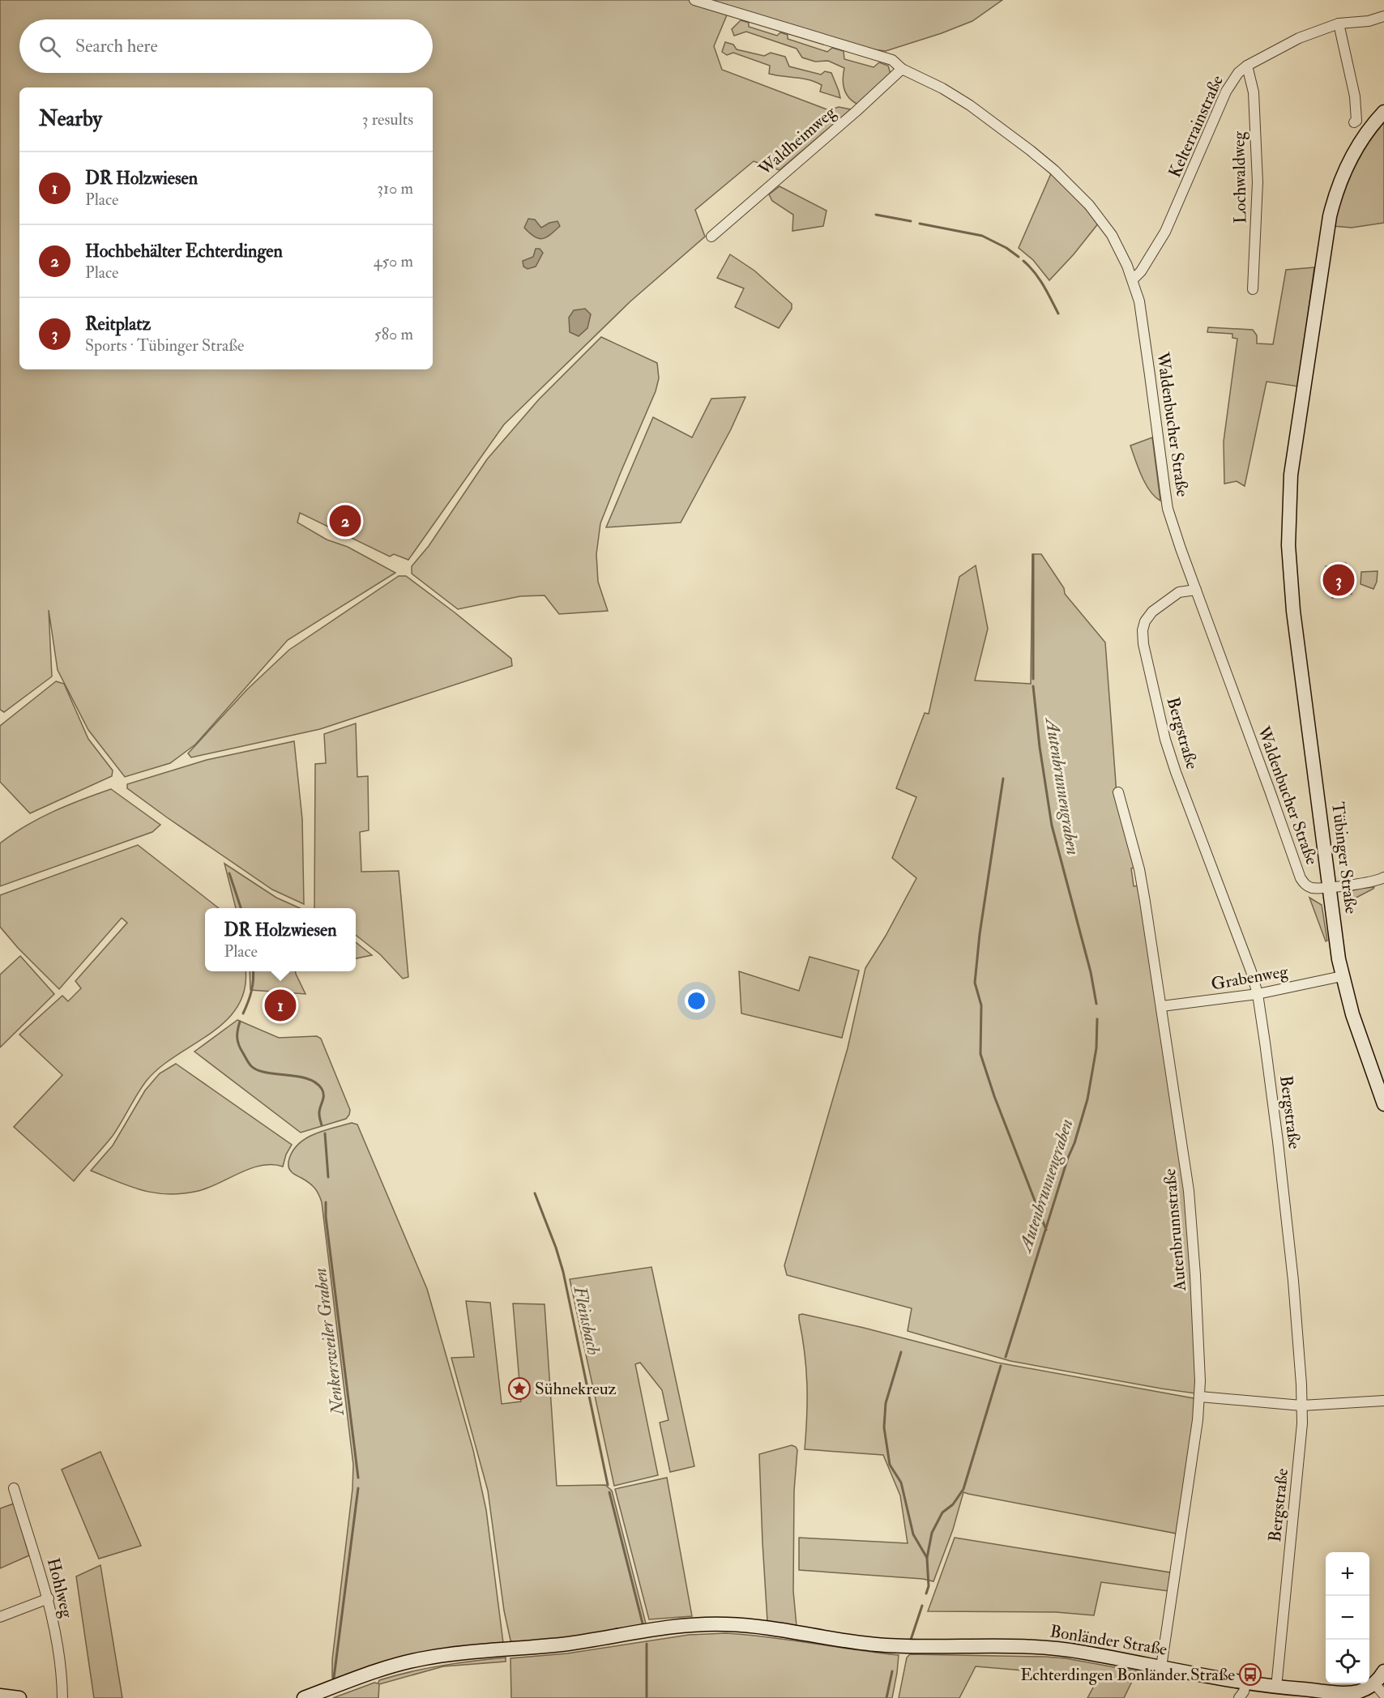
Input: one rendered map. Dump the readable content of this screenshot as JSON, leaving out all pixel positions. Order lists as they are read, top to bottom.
{
  "streets": {
    "street": [
      "Kelterrainstraße",
      "Waldheimweg",
      "Lochwaldweg",
      "Waldenbucher Straße",
      "Bergstraße",
      "Tübinger Straße",
      "Grabenweg",
      "Autenbrunnstraße",
      "Hohlweg",
      "Bonländer Straße"
    ]
  },
  "crossings": [
    ["Kelterrainstraße", "Lochwaldweg"],
    ["Kelterrainstraße", "Waldenbucher Straße"],
    ["Waldheimweg", "Waldenbucher Straße"],
    ["Waldenbucher Straße", "Bergstraße"],
    ["Waldenbucher Straße", "Tübinger Straße"],
    ["Bergstraße", "Grabenweg"],
    ["Bergstraße", "Bonländer Straße"],
    ["Tübinger Straße", "Grabenweg"],
    ["Grabenweg", "Autenbrunnstraße"],
    ["Autenbrunnstraße", "Bonländer Straße"]
  ],
  "water": ["Autenbrunnengraben", "Fleinsbach", "Nenkersweiler Graben"],
  "places": {
    "place": ["Sühnekreuz"],
    "bus stop": ["Echterdingen Bonländer Straße"]
  },
  "page": {
    "search": "Search here",
    "heading": ["Nearby", "3 results"],
    "list": [
      {
        "mark": "1",
        "name": "DR Holzwiesen",
        "note": "Place",
        "value": "310 m"
      },
      {
        "mark": "2",
        "name": "Hochbehälter Echterdingen",
        "note": "Place",
        "value": "450 m"
      },
      {
        "mark": "3",
        "name": "Reitplatz",
        "note": "Sports · Tübinger Straße",
        "value": "580 m"
      }
    ],
    "pins": ["2", "3", "1"],
    "popup": ["DR Holzwiesen", "Place"],
    "map_buttons": ["+", "−"]
  }
}
